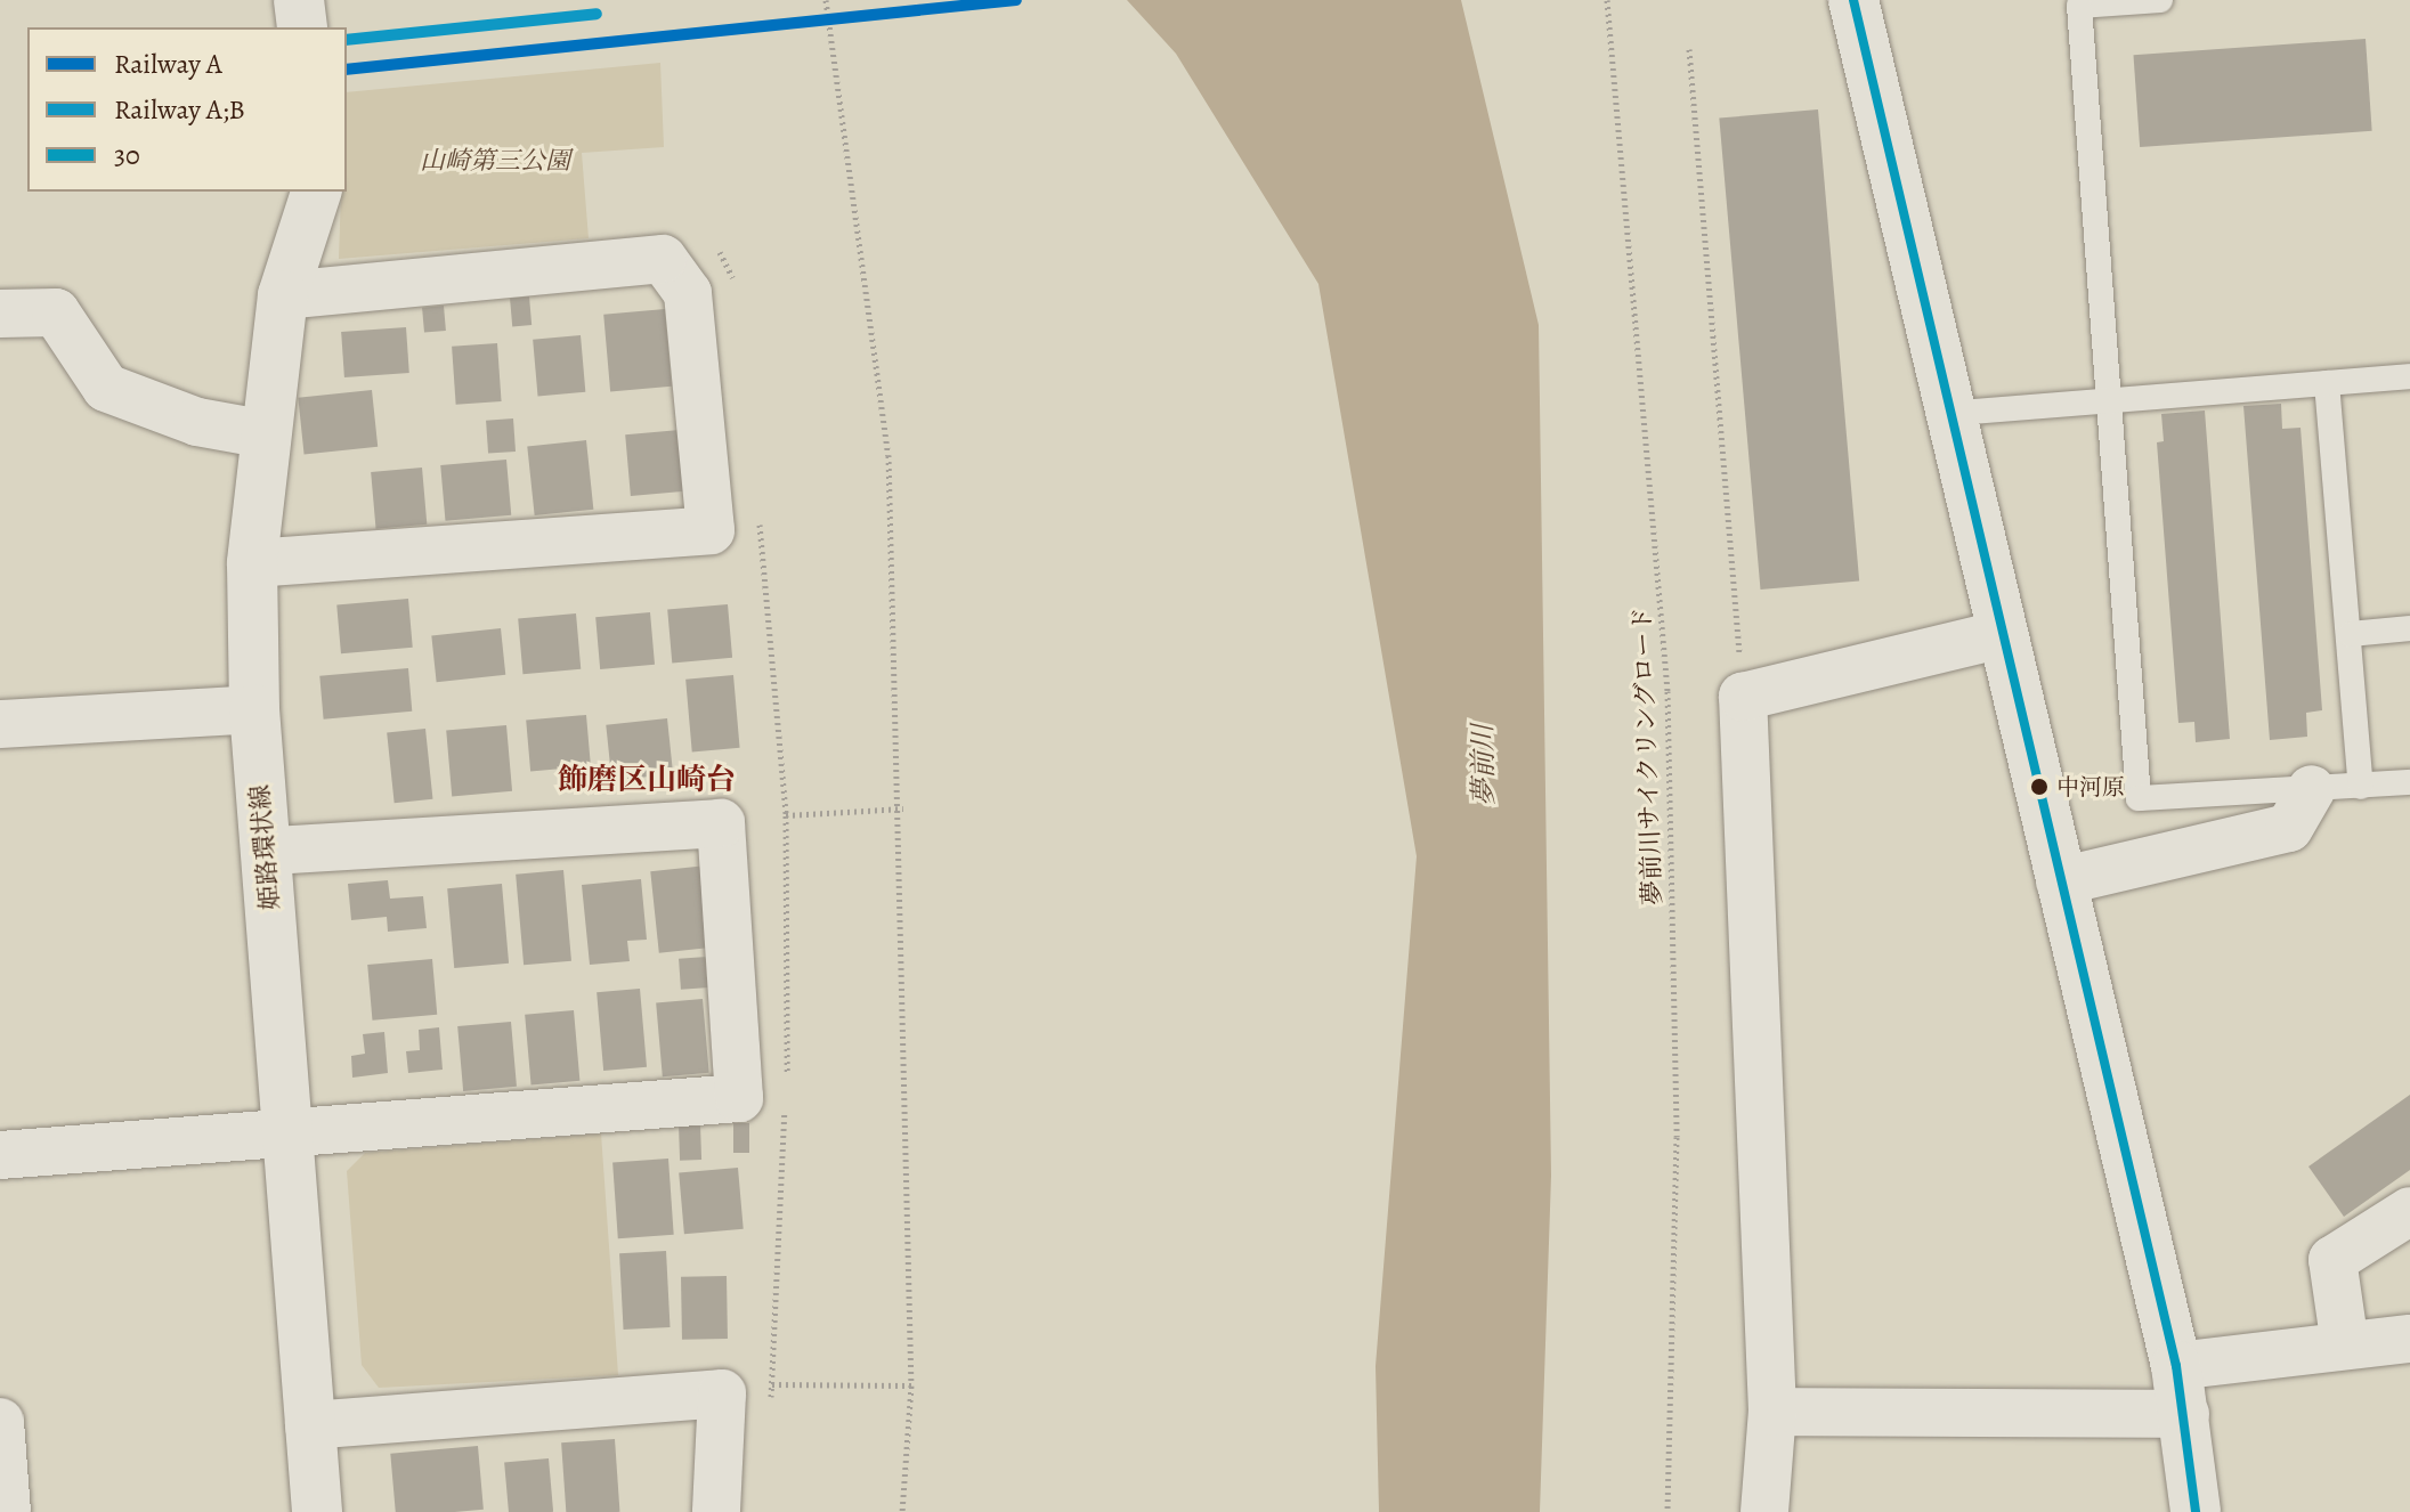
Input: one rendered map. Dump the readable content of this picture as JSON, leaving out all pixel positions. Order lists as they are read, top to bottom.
{
  "streets": {
    "main road": ["姫路環状線"],
    "path": ["夢前川サイクリングロード"]
  },
  "districts": ["飾磨区山崎台"],
  "water": ["夢前川"],
  "parks": ["山崎第三公園"],
  "places": ["中河原"],
  "lines": ["rail line A", "transit line 30", "rail line A;B"],
  "legend": ["Railway A", "Railway A;B", "30"]
}
